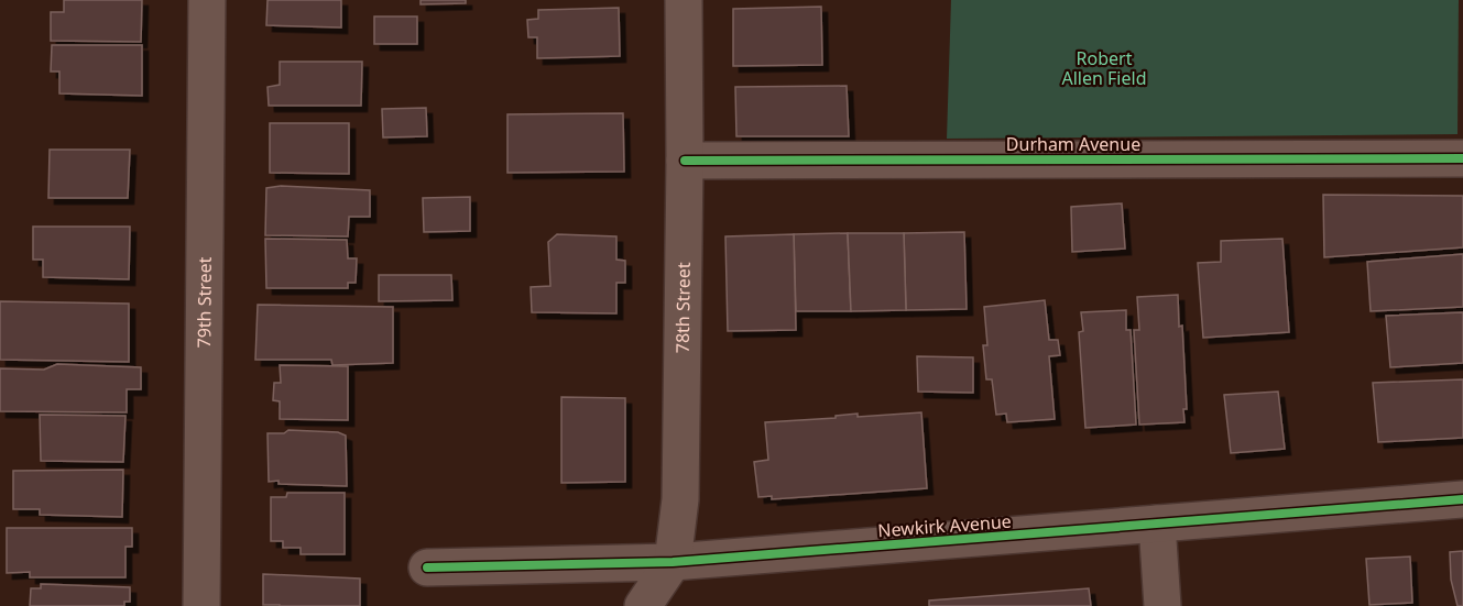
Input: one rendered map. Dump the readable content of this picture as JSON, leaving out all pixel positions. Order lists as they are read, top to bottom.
{
  "streets": {
    "street": [
      "Durham Avenue",
      "79th Street",
      "78th Street",
      "Newkirk Avenue"
    ]
  },
  "crossings": [
    ["Durham Avenue", "78th Street"],
    ["78th Street", "Newkirk Avenue"]
  ],
  "parks": ["Robert Allen Field"]
}
